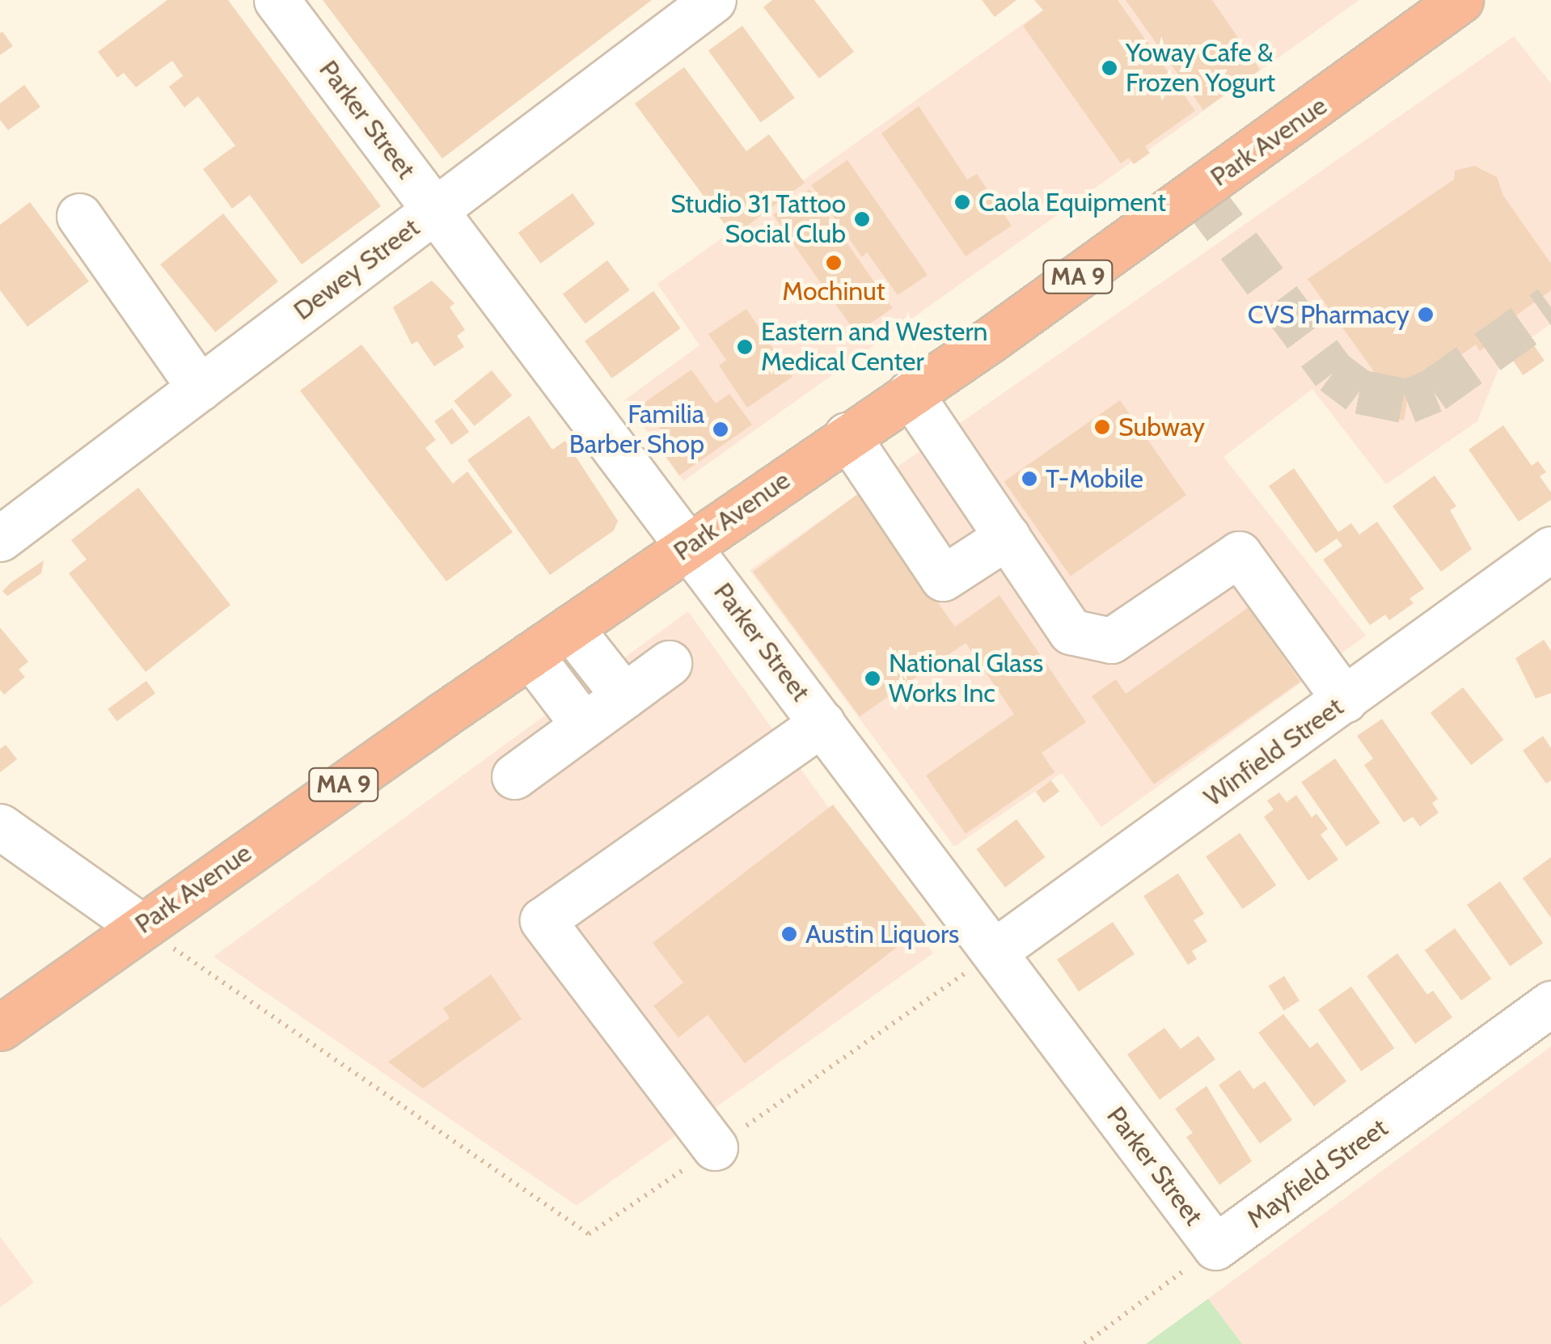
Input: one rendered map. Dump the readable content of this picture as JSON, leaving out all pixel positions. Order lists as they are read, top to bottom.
{
  "streets": {
    "highway": ["Park Avenue", "MA 9"],
    "street": [
      "Parker Street",
      "Dewey Street",
      "Winfield Street",
      "Mayfield Street"
    ]
  },
  "crossings": [
    ["Parker Street", "Park Avenue"],
    ["Parker Street", "Dewey Street"],
    ["Parker Street", "Winfield Street"],
    ["Parker Street", "Mayfield Street"]
  ],
  "places": [
    "Yoway Cafe & Frozen Yogurt",
    "Caola Equipment",
    "Studio 31 Tattoo Social Club",
    "Mochinut",
    "CVS Pharmacy",
    "Eastern and Western Medical Center",
    "Subway",
    "Familia Barber Shop",
    "T-Mobile",
    "National Glass Works Inc",
    "Austin Liquors"
  ]
}
